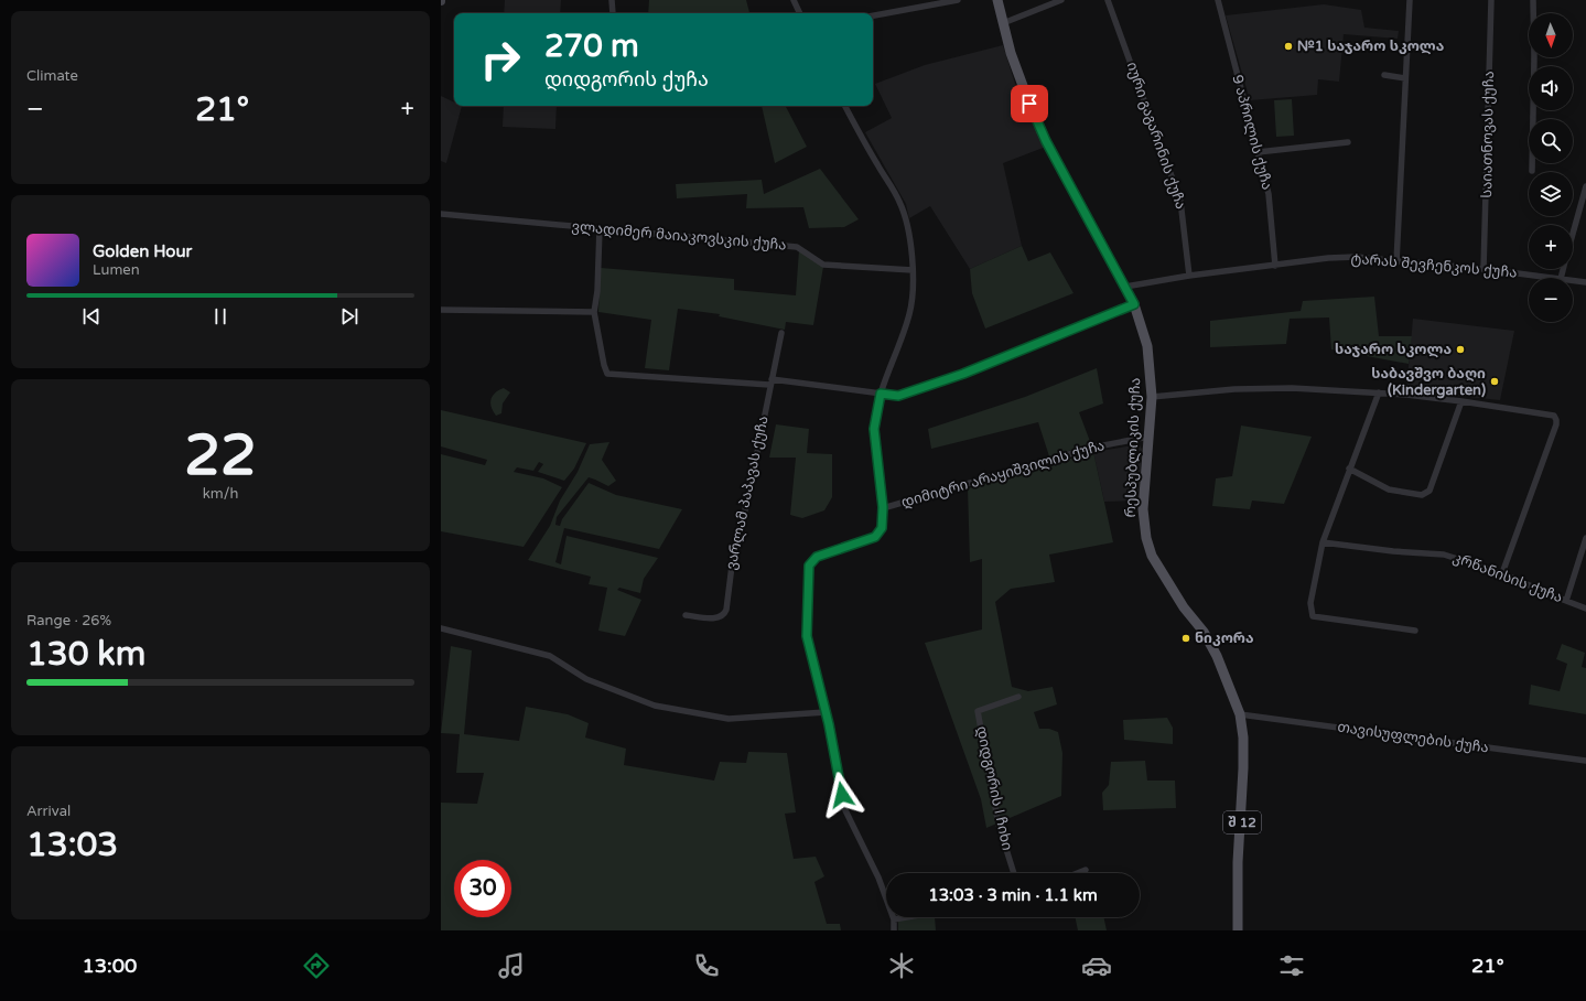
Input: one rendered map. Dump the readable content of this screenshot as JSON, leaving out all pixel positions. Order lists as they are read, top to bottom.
{
  "streets": {
    "main road": ["რესპუბლიკის ქუჩა", "შ 12"],
    "street": [
      "9 აპრილის ქუჩა",
      "საიათნოვას ქუჩა",
      "იური გაგარინის ქუჩა",
      "ვლადიმერ მაიაკოვსკის ქუჩა",
      "ტარას შევჩენკოს ქუჩა",
      "დიმიტრი არაყიშვილის ქუჩა",
      "ვარლამ პაპავას ქუჩა",
      "კრწანისის ქუჩა",
      "თავისუფლების ქუჩა",
      "დიდგორის I ჩიხი"
    ]
  },
  "crossings": [
    ["9 აპრილის ქუჩა", "ტარას შევჩენკოს ქუჩა"],
    ["საიათნოვას ქუჩა", "ტარას შევჩენკოს ქუჩა"],
    ["იური გაგარინის ქუჩა", "ტარას შევჩენკოს ქუჩა"],
    ["ტარას შევჩენკოს ქუჩა", "რესპუბლიკის ქუჩა"],
    ["რესპუბლიკის ქუჩა", "დიმიტრი არაყიშვილის ქუჩა"],
    ["რესპუბლიკის ქუჩა", "თავისუფლების ქუჩა"]
  ],
  "places": [
    "№1 საჯარო სკოლა",
    "საჯარო სკოლა",
    "საბავშვო ბაღი (Kindergarten)",
    "ნიკორა"
  ],
  "north": "bottom",
  "page": {
    "tile": [
      "Climate",
      ["22", "km/h"],
      ["Range · 26%", "130 km"],
      ["Arrival", "13:03"]
    ],
    "map_buttons": ["+", "−"],
    "turn": ["270 m", "დიდგორის ქუჩა"],
    "heat": ["−", "21°", "+"],
    "song": ["Golden Hour", "Lumen"],
    "limit": "30",
    "trip": "13:03 · 3 min · 1.1 km",
    "tabs": ["13:00", "21°"]
  }
}
